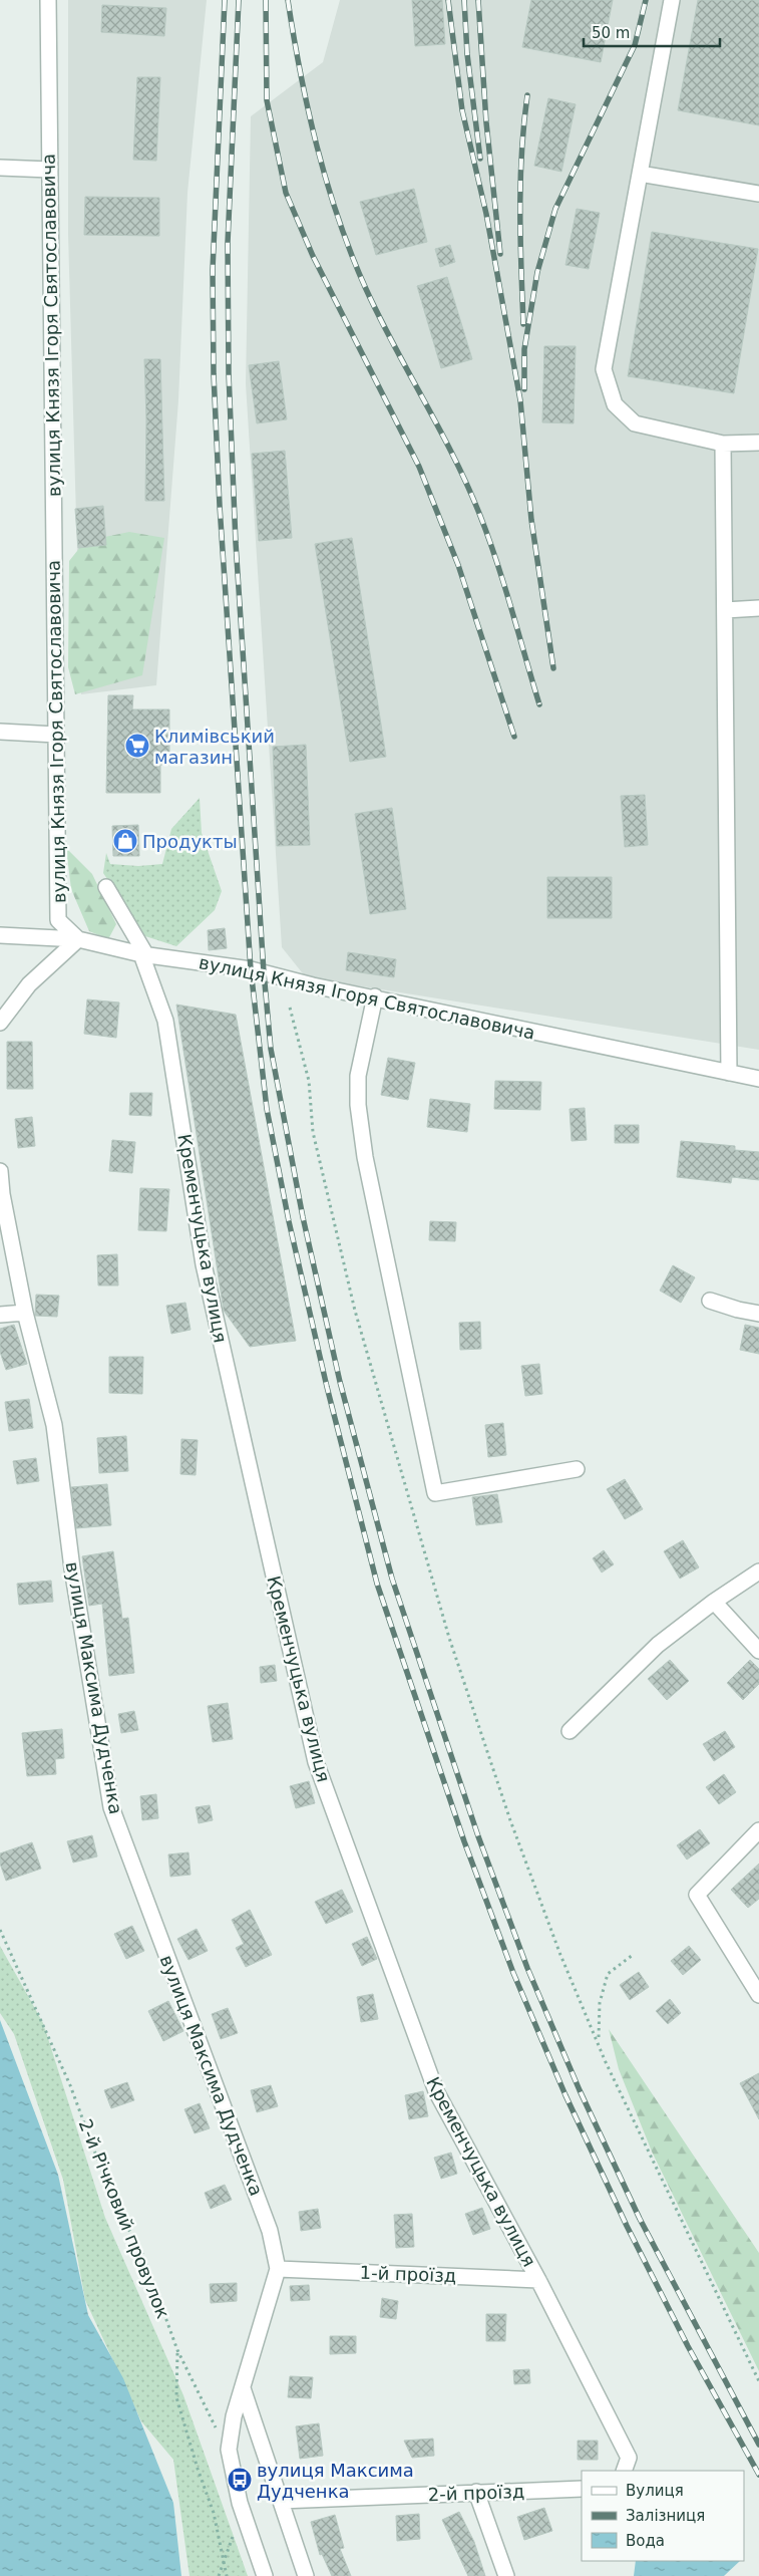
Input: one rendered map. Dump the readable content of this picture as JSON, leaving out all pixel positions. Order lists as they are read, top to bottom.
{
  "streets": {
    "street": [
      "вулиця Князя Ігоря Святославовича",
      "Кременчуцька вулиця",
      "вулиця Максима Дудченка",
      "1-й проїзд",
      "2-й проїзд"
    ],
    "path": ["2-й Річковий провулок"]
  },
  "crossings": [
    ["вулиця Князя Ігоря Святославовича", "Кременчуцька вулиця"],
    ["Кременчуцька вулиця", "1-й проїзд"],
    ["вулиця Максима Дудченка", "2-й Річковий провулок"],
    ["вулиця Максима Дудченка", "1-й проїзд"]
  ],
  "places": {
    "supermarket": ["Климівський магазин"],
    "shop": ["Продукты"],
    "bus stop": ["вулиця Максима Дудченка"]
  },
  "legend": ["Вулиця", "Залізниця", "Вода"],
  "scale_bar": "50 m"
}
